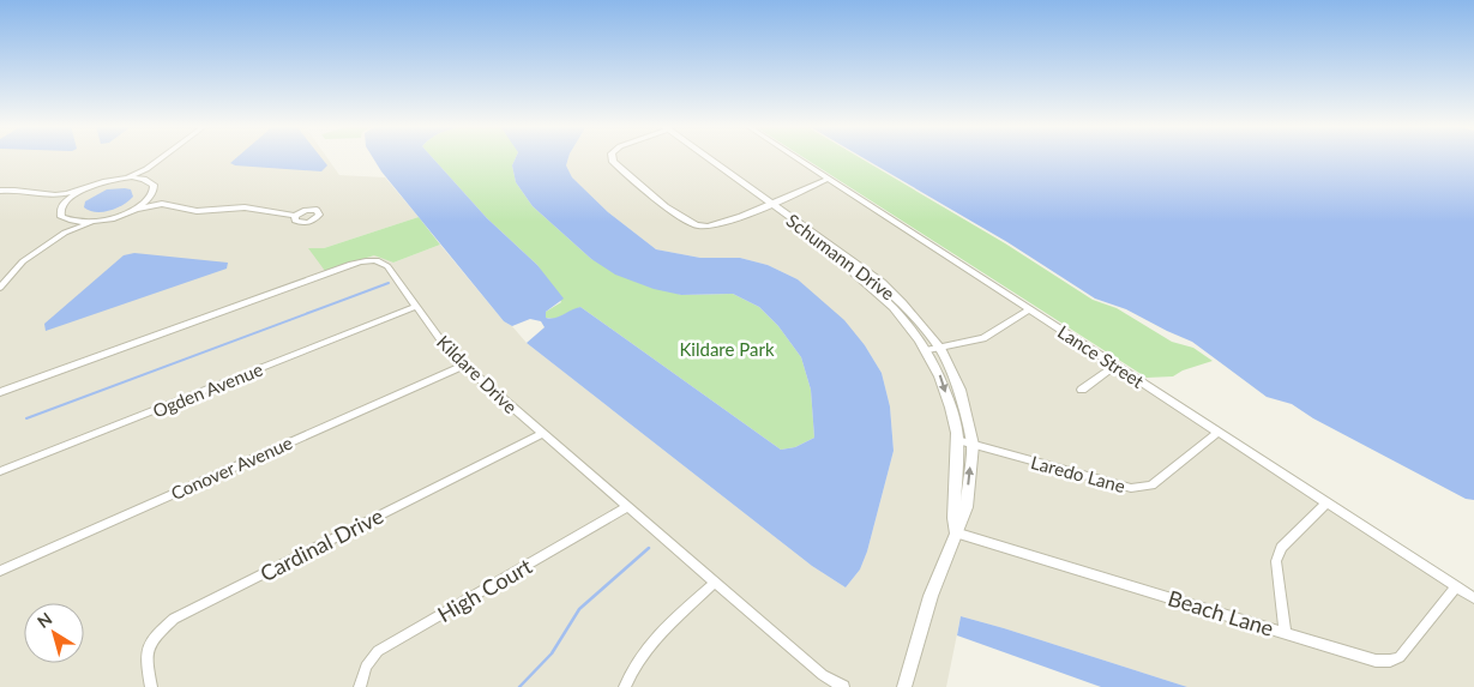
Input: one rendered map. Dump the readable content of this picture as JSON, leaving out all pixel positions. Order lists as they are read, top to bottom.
{
  "streets": {
    "street": [
      "Schumann Drive",
      "Lance Street",
      "Kildare Drive",
      "Ogden Avenue",
      "Conover Avenue",
      "Laredo Lane",
      "Cardinal Drive",
      "High Court",
      "Beach Lane"
    ]
  },
  "crossings": [
    ["Schumann Drive", "Laredo Lane"],
    ["Schumann Drive", "Beach Lane"],
    ["Lance Street", "Laredo Lane"],
    ["Lance Street", "Beach Lane"],
    ["Kildare Drive", "Ogden Avenue"],
    ["Kildare Drive", "Conover Avenue"],
    ["Kildare Drive", "Cardinal Drive"],
    ["Kildare Drive", "High Court"]
  ],
  "parks": ["Kildare Park"],
  "north": "top left"
}
